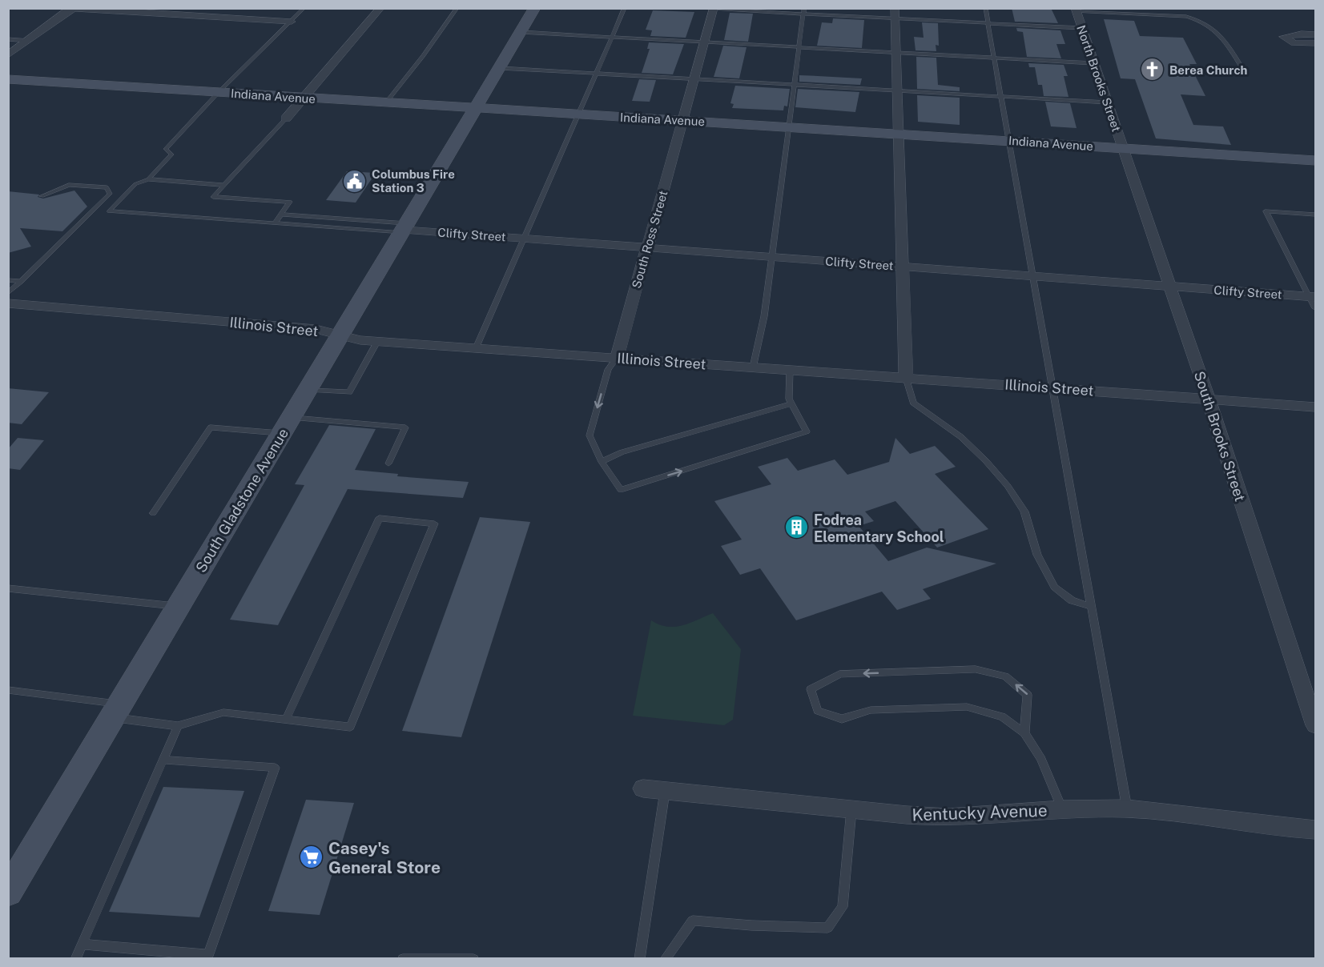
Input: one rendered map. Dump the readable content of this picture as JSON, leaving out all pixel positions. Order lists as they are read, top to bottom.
{
  "streets": {
    "street": [
      "North Brooks Street",
      "Indiana Avenue",
      "Clifty Street",
      "South Ross Street",
      "Illinois Street",
      "South Brooks Street",
      "South Gladstone Avenue",
      "Kentucky Avenue"
    ]
  },
  "crossings": [
    ["North Brooks Street", "Indiana Avenue"],
    ["North Brooks Street", "South Brooks Street"],
    ["Indiana Avenue", "South Ross Street"],
    ["Indiana Avenue", "South Brooks Street"],
    ["Indiana Avenue", "South Gladstone Avenue"],
    ["Clifty Street", "South Ross Street"],
    ["Clifty Street", "South Brooks Street"],
    ["Clifty Street", "South Gladstone Avenue"],
    ["South Ross Street", "Illinois Street"],
    ["Illinois Street", "South Brooks Street"],
    ["Illinois Street", "South Gladstone Avenue"]
  ],
  "places": {
    "church": ["Berea Church"],
    "public building": ["Columbus Fire Station 3"],
    "building": ["Fodrea Elementary School"],
    "supermarket": ["Casey's General Store"]
  }
}
